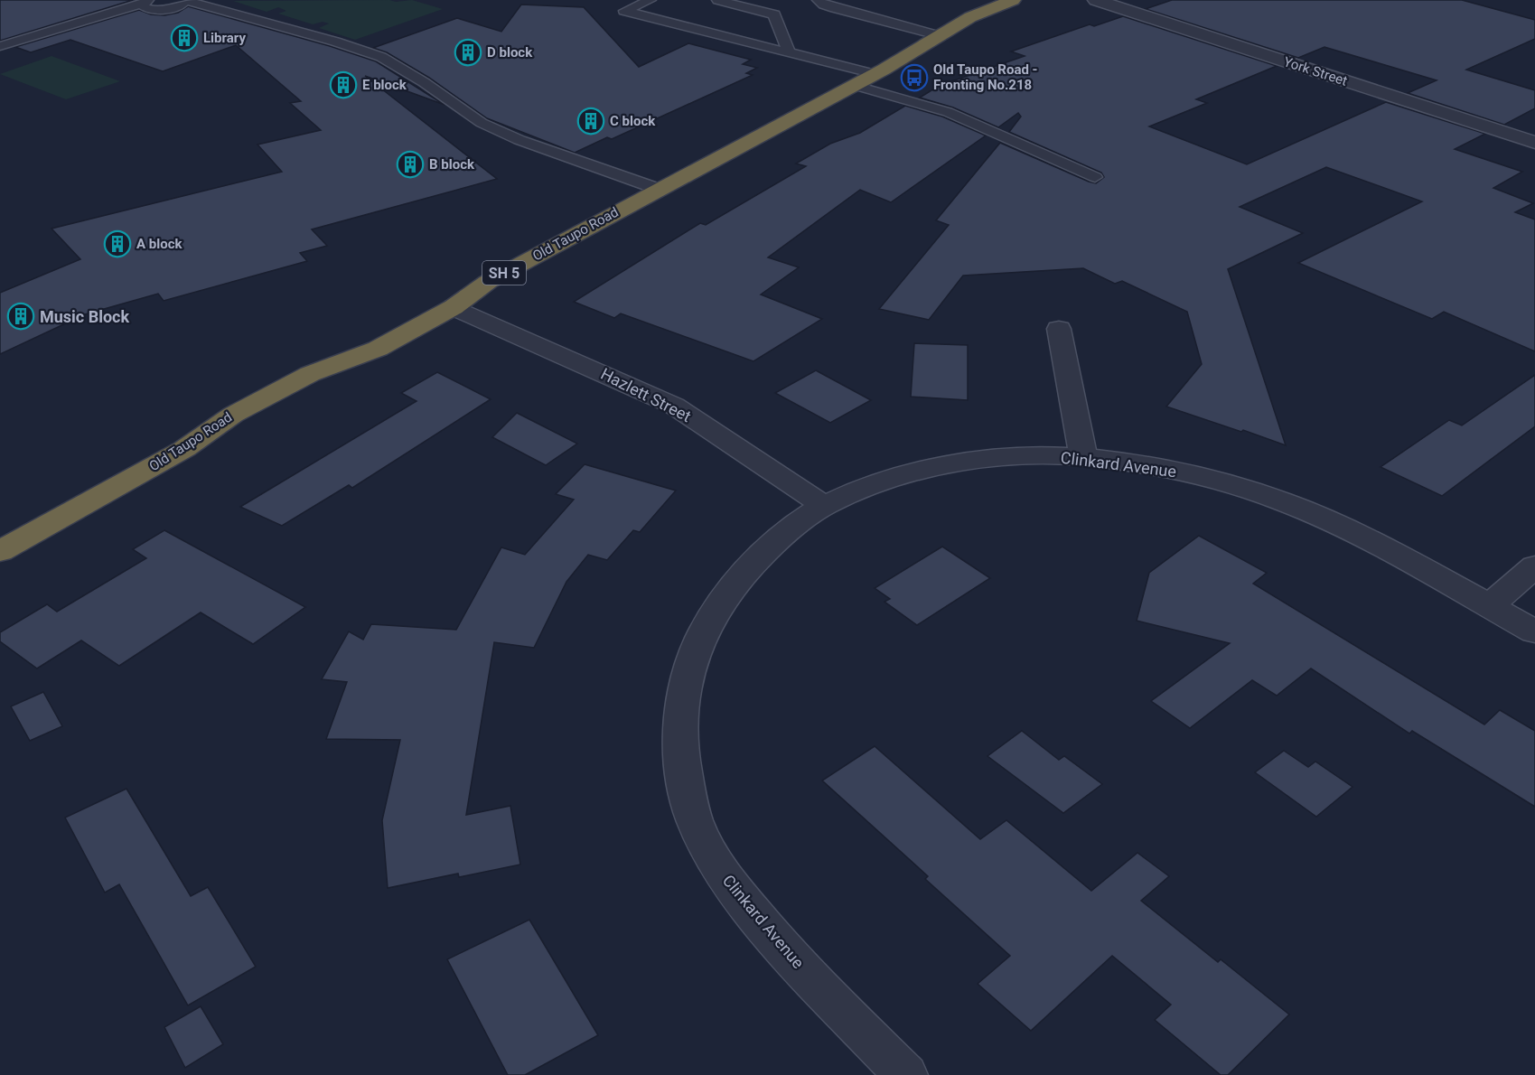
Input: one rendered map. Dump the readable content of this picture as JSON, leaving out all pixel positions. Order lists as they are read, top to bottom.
{
  "streets": {
    "highway": ["Old Taupo Road", "SH 5"],
    "street": ["York Street", "Hazlett Street", "Clinkard Avenue"]
  },
  "crossings": [
    ["Old Taupo Road", "Hazlett Street"],
    ["Hazlett Street", "Clinkard Avenue"]
  ],
  "places": {
    "building": [
      "Library",
      "D block",
      "E block",
      "C block",
      "B block",
      "A block",
      "Music Block"
    ],
    "bus stop": ["Old Taupo Road - Fronting No.218"]
  }
}
